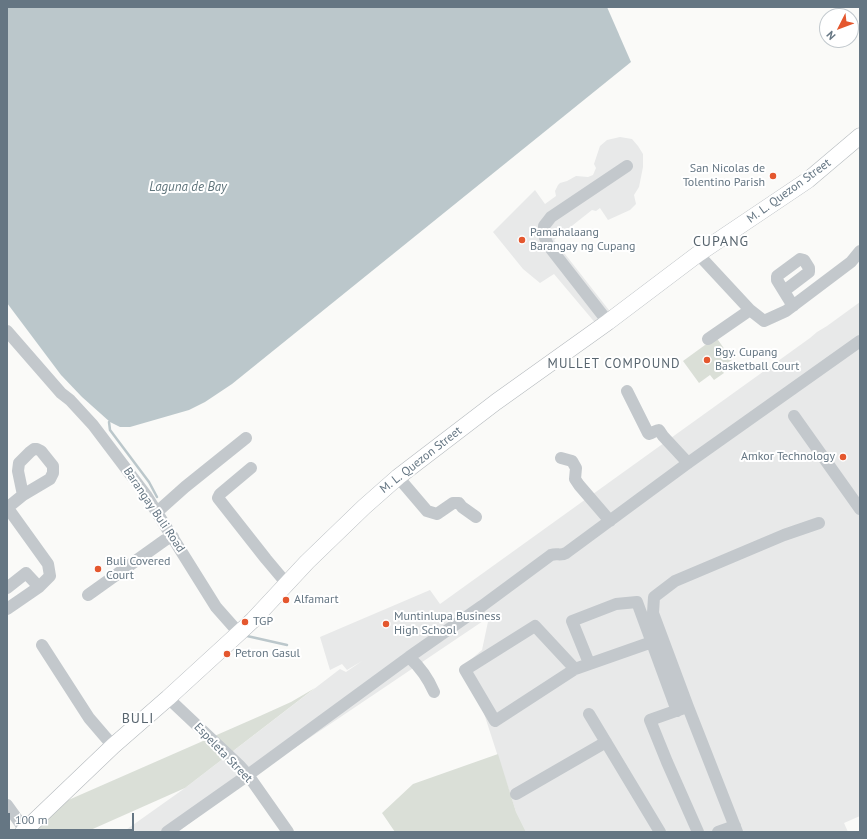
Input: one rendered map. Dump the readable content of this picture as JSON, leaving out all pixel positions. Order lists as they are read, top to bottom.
{
  "streets": {
    "main road": ["M. L. Quezon Street"],
    "street": ["Barangay Buli Road", "Espeleta Street"]
  },
  "crossings": [
    ["M. L. Quezon Street", "Barangay Buli Road"],
    ["M. L. Quezon Street", "Espeleta Street"]
  ],
  "districts": ["CUPANG", "MULLET COMPOUND", "BULI"],
  "water": ["Laguna de Bay"],
  "places": [
    "San Nicolas de Tolentino Parish",
    "Pamahalaang Barangay ng Cupang",
    "Bgy. Cupang Basketball Court",
    "Amkor Technology",
    "Buli Covered Court",
    "Alfamart",
    "TGP",
    "Muntinlupa Business High School",
    "Petron Gasul"
  ],
  "scale_bar": "100 m",
  "north": "bottom left"
}
